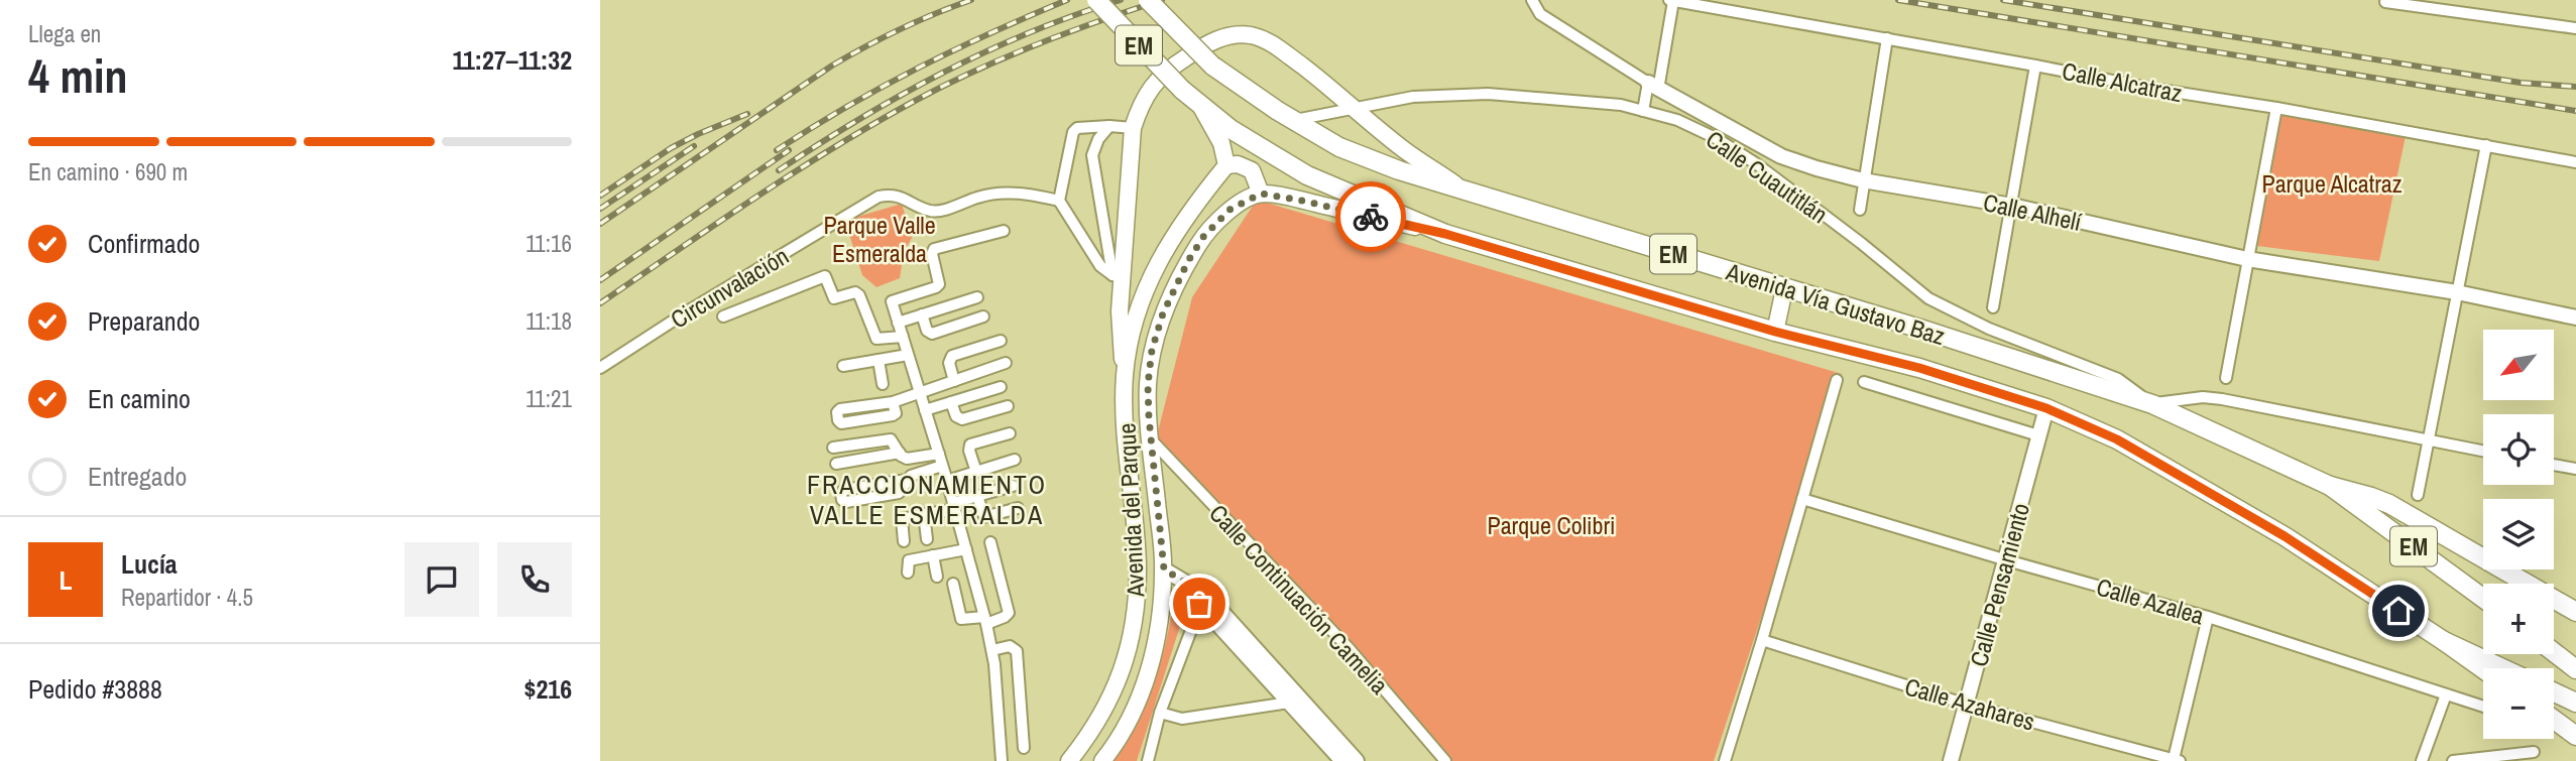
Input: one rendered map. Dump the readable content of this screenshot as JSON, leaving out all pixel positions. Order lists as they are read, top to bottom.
{
  "streets": {
    "main road": ["EM", "Avenida Vía Gustavo Baz", "Avenida del Parque"],
    "street": [
      "Calle Alcatraz",
      "Calle Cuautitlán",
      "Calle Alhelí",
      "Circunvalación",
      "Calle Pensamiento",
      "Calle Continuación Camelia",
      "Calle Azalea",
      "Calle Azahares"
    ]
  },
  "crossings": [
    ["EM", "Calle Cuautitlán"],
    ["EM", "Avenida Vía Gustavo Baz"],
    ["EM", "Calle Pensamiento"],
    ["Calle Cuautitlán", "Avenida Vía Gustavo Baz"],
    ["Avenida Vía Gustavo Baz", "Calle Pensamiento"],
    ["Avenida del Parque", "Calle Continuación Camelia"],
    ["Calle Pensamiento", "Calle Azalea"],
    ["Calle Pensamiento", "Calle Azahares"]
  ],
  "districts": ["FRACCIONAMIENTO VALLE ESMERALDA"],
  "parks": ["Parque Alcatraz", "Parque Valle Esmeralda", "Parque Colibri"],
  "north": "bottom left",
  "page": {
    "heading": ["4 min", "Llega en", "11:27–11:32"],
    "panel": [
      "Lucía",
      "Repartidor · 4.5",
      "Pedido #3888",
      "$216"
    ],
    "bar": "En camino · 690 m",
    "list": [
      ["Confirmado", "11:16"],
      ["Preparando", "11:18"],
      ["En camino", "11:21"],
      "Entregado"
    ],
    "map_buttons": ["+", "−"],
    "round": "L"
  }
}
